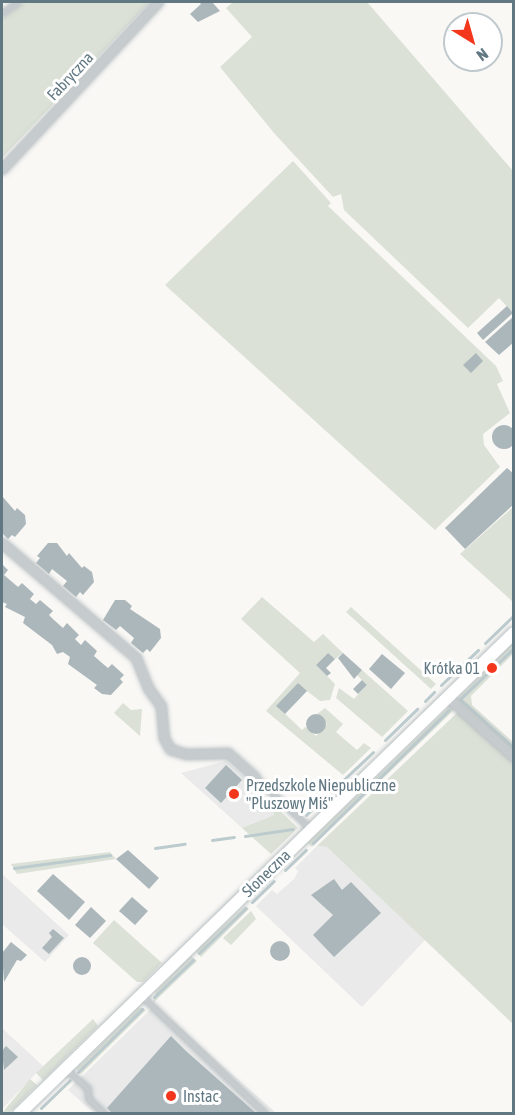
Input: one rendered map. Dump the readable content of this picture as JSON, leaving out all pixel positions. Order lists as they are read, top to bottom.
{
  "streets": {
    "main road": ["Słoneczna"],
    "street": ["Fabryczna"]
  },
  "places": ["Krótka 01", "Przedszkole Niepubliczne \"Pluszowy Miś\"", "Instac"],
  "north": "bottom right"
}
